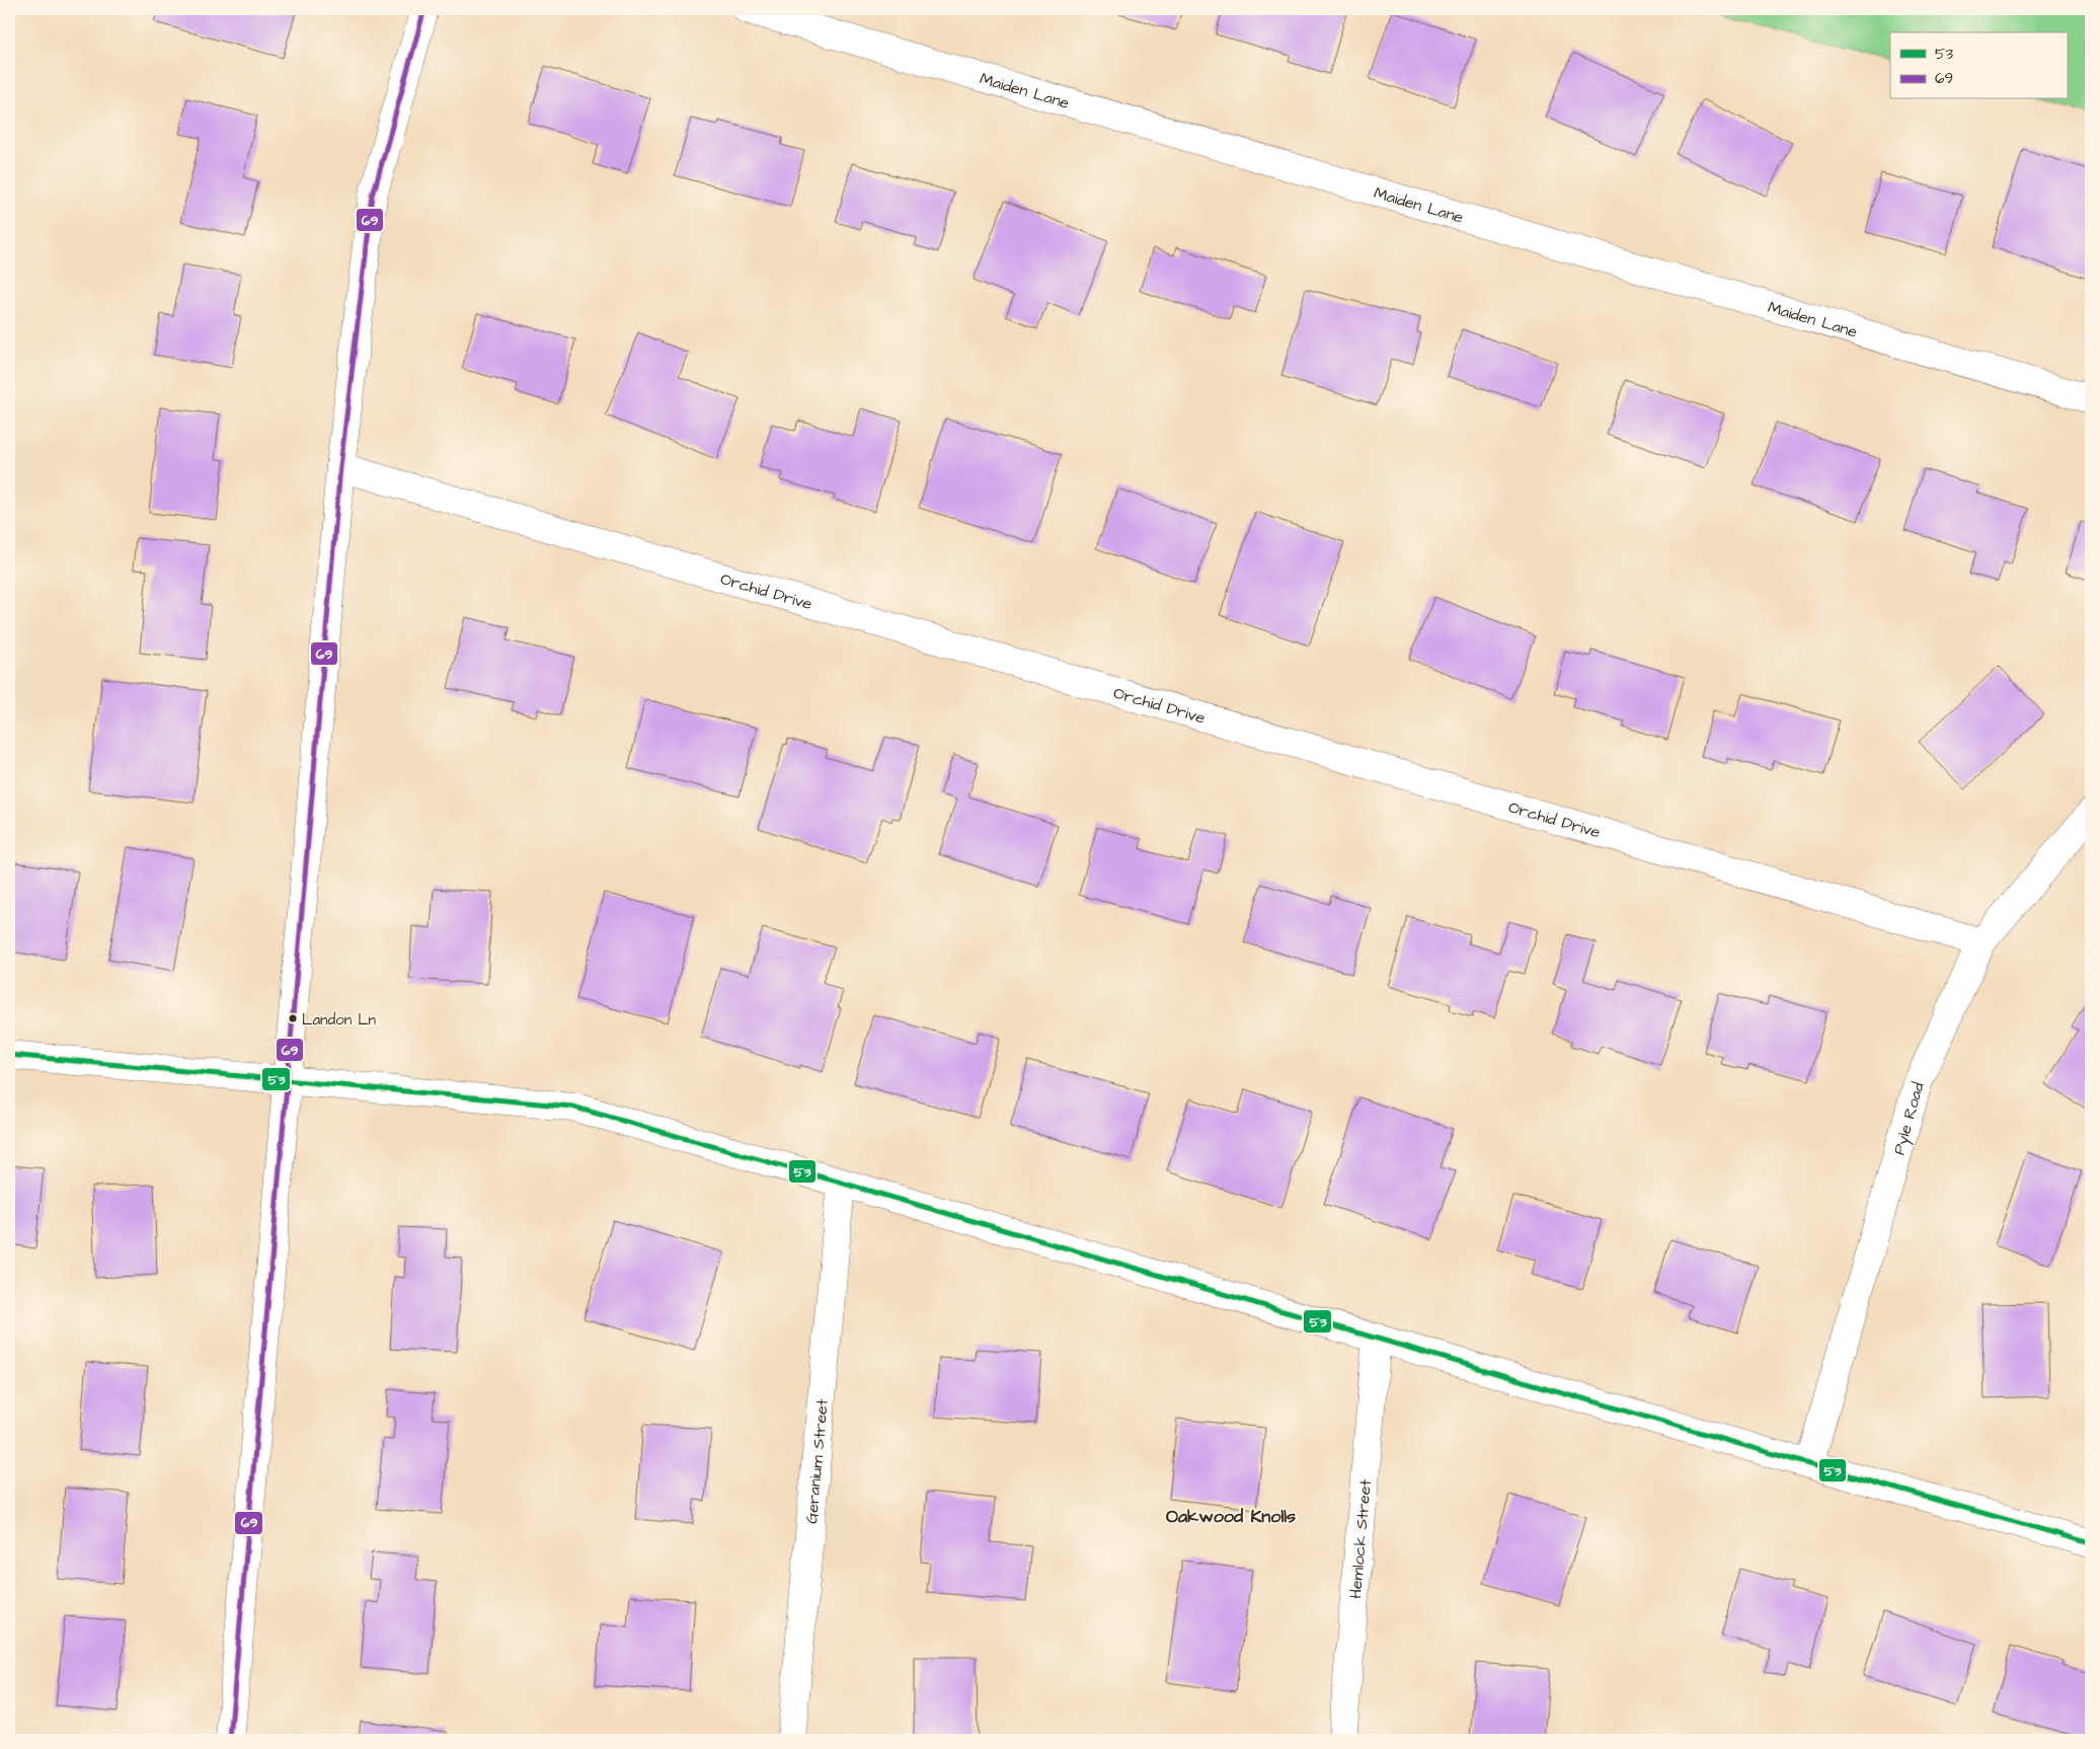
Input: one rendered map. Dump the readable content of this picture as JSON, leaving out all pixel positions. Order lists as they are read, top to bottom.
{
  "streets": {
    "street": [
      "Maiden Lane",
      "Orchid Drive",
      "Pyle Road",
      "Geranium Street",
      "Hemlock Street"
    ]
  },
  "crossings": [
    ["Orchid Drive", "Pyle Road"]
  ],
  "districts": ["Oakwood Knolls"],
  "places": ["Landon Ln"],
  "lines": ["transit line 69", "transit line 53"],
  "legend": ["53", "69"]
}
